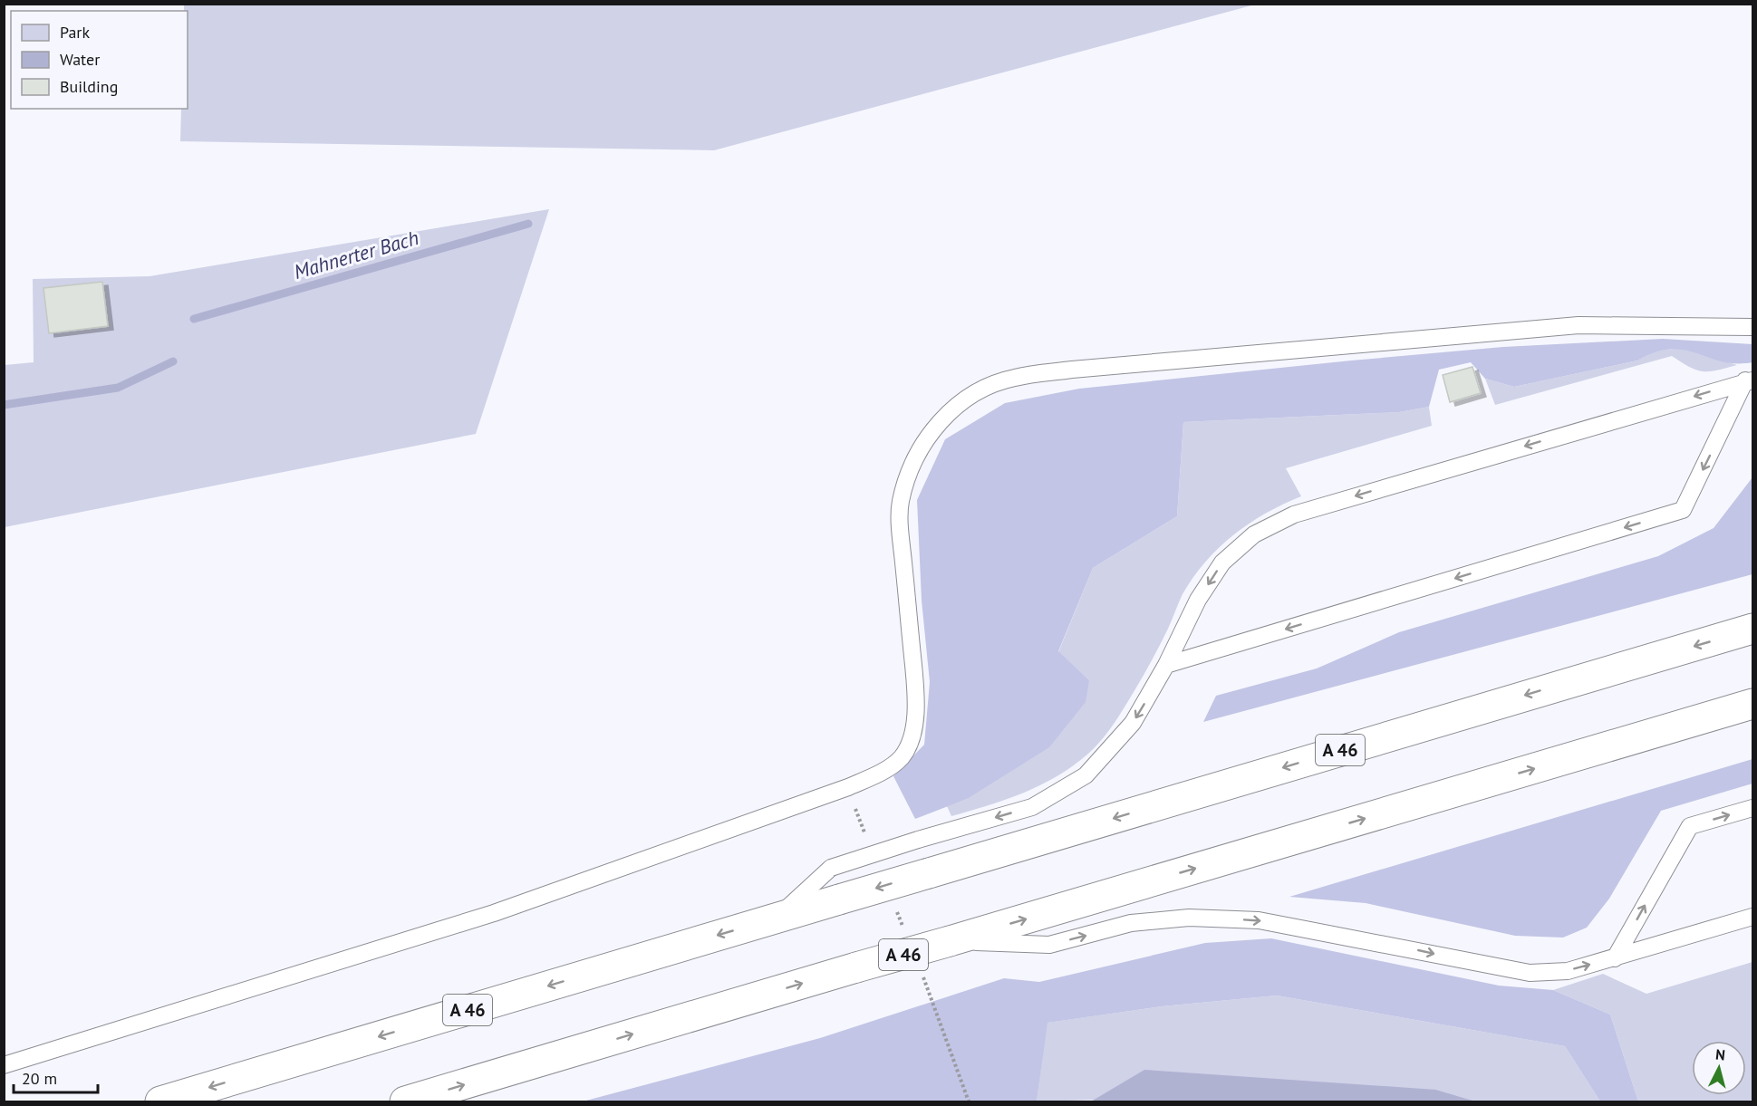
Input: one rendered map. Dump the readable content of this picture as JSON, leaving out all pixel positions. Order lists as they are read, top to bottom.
{
  "streets": {
    "highway": ["A 46"]
  },
  "water": ["Mahnerter Bach"],
  "legend": ["Park", "Water", "Building"],
  "scale_bar": "20 m",
  "north": "top"
}
